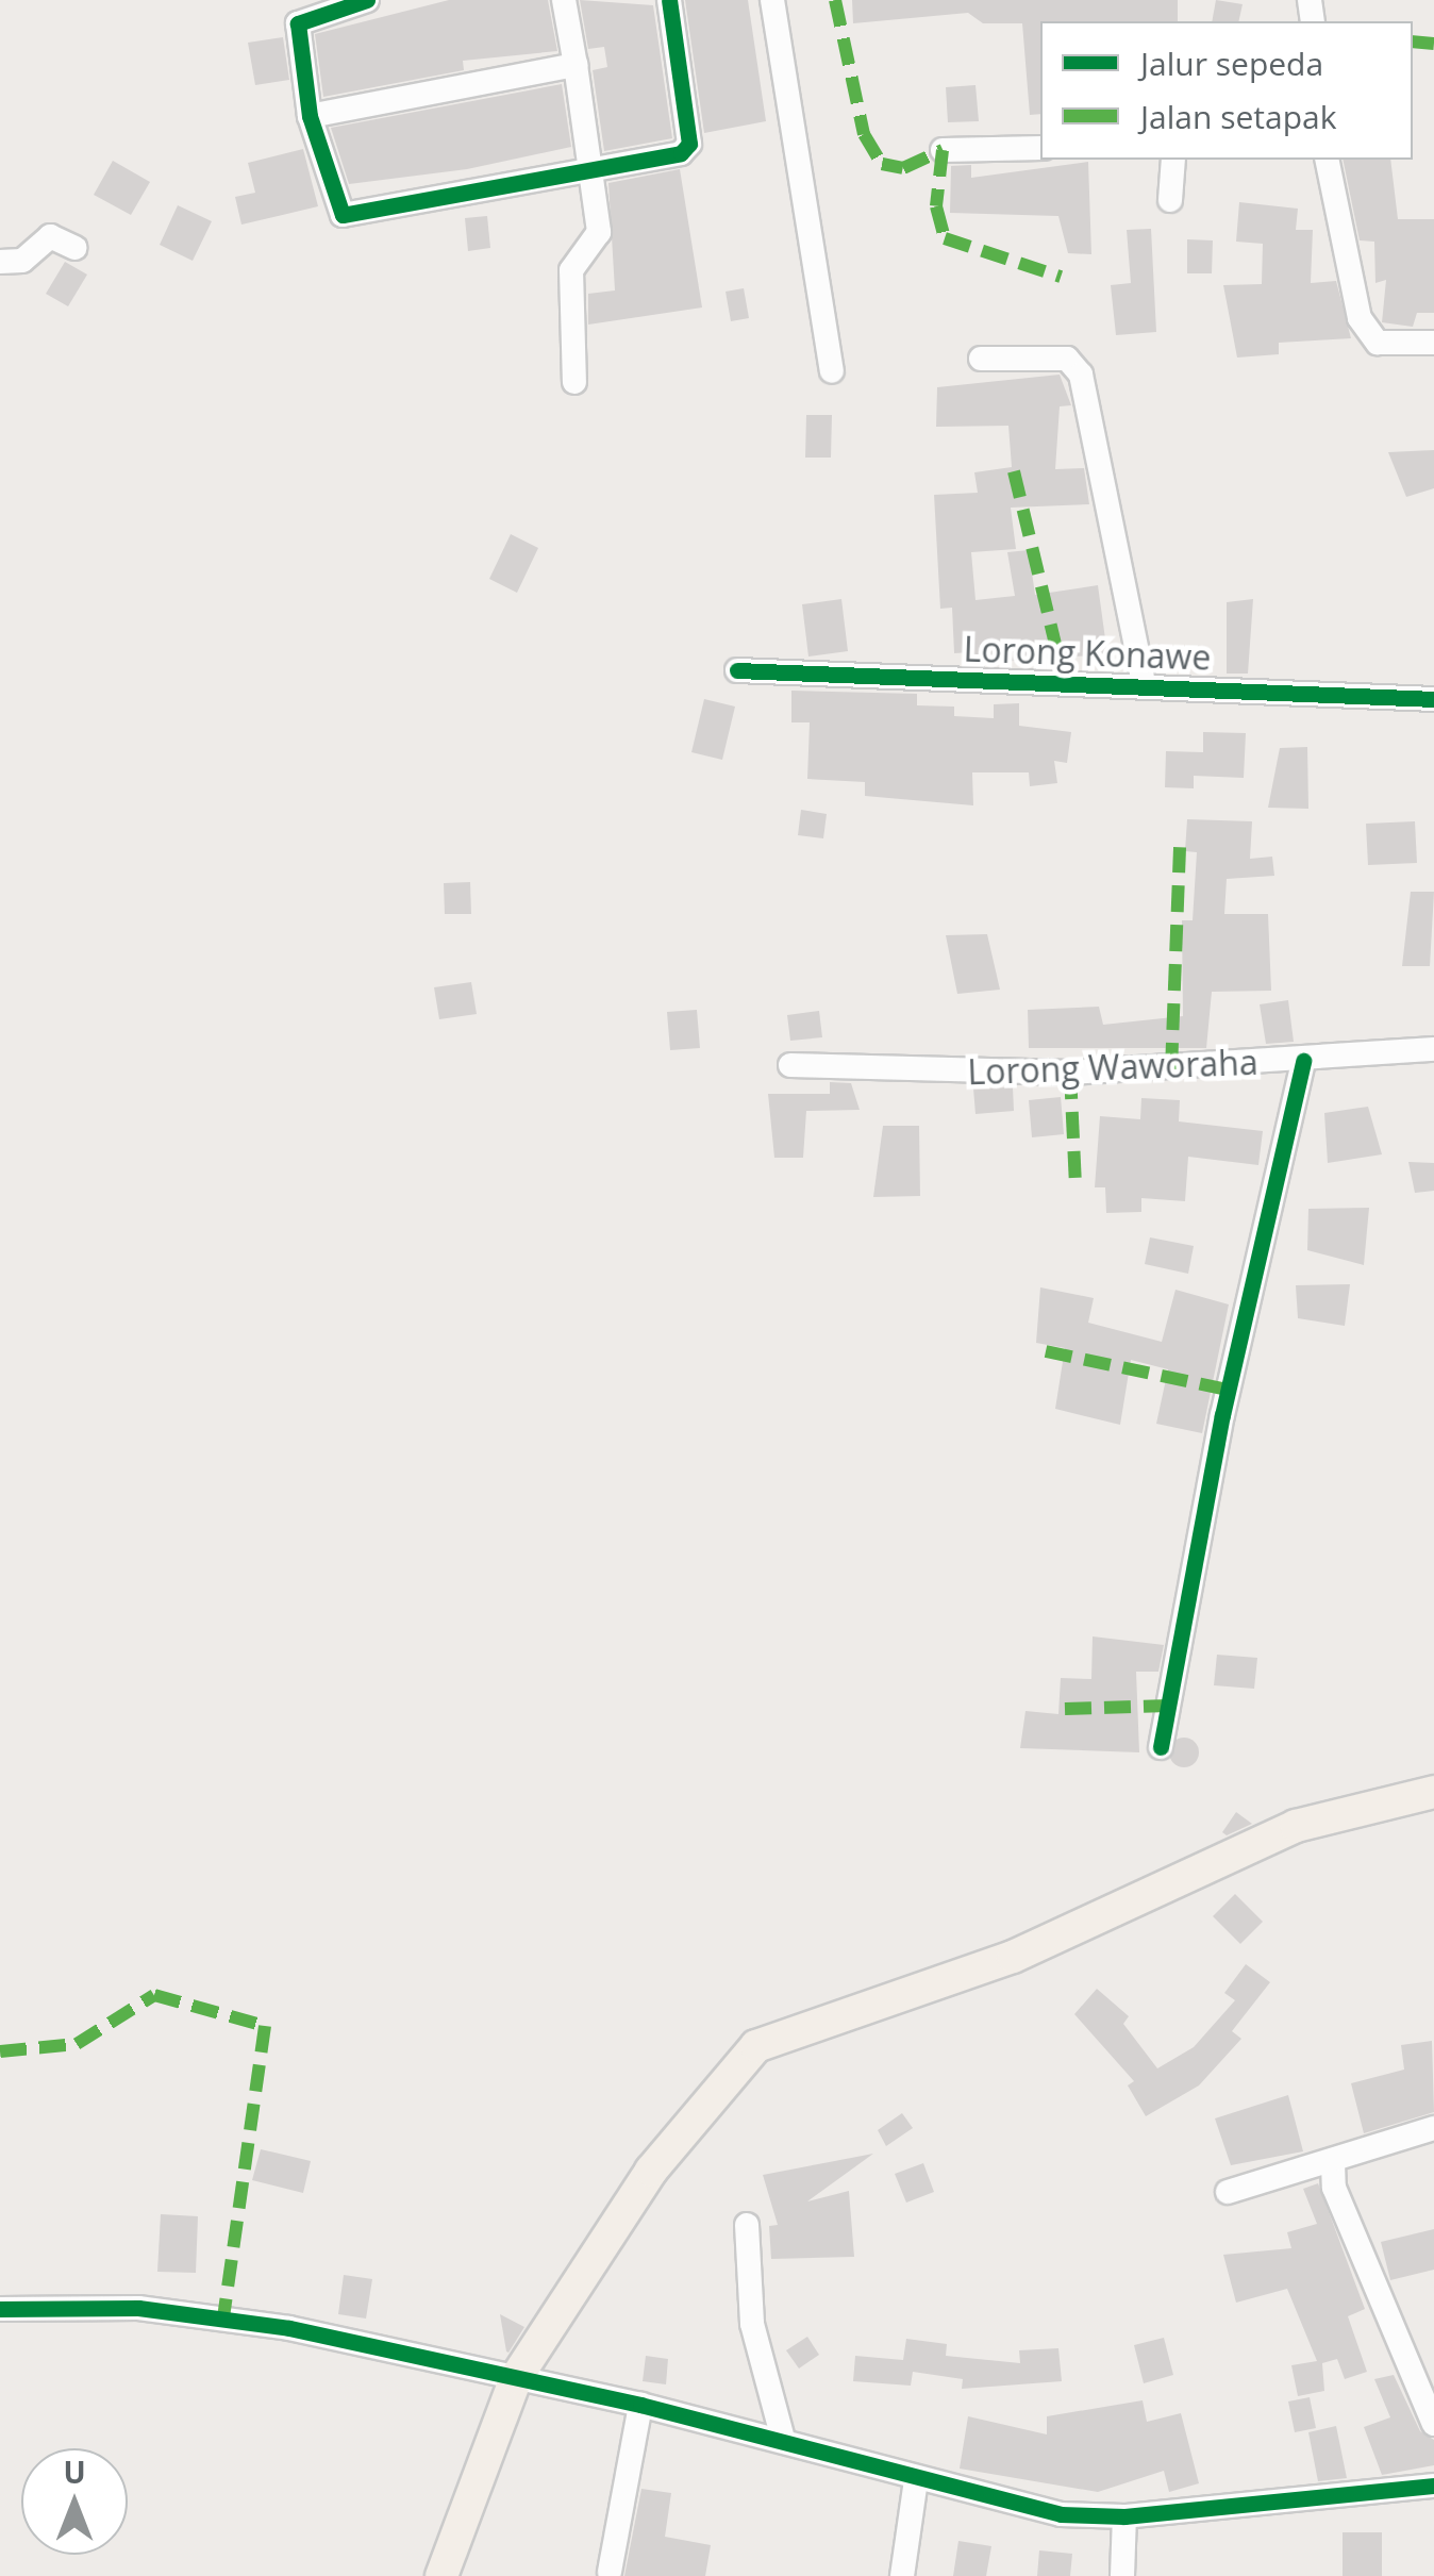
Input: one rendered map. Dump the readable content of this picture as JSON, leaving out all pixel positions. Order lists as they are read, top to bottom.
{
  "streets": {
    "street": ["Lorong Konawe", "Lorong Waworaha"]
  },
  "legend": ["Jalur sepeda", "Jalan setapak"],
  "north": "top"
}
